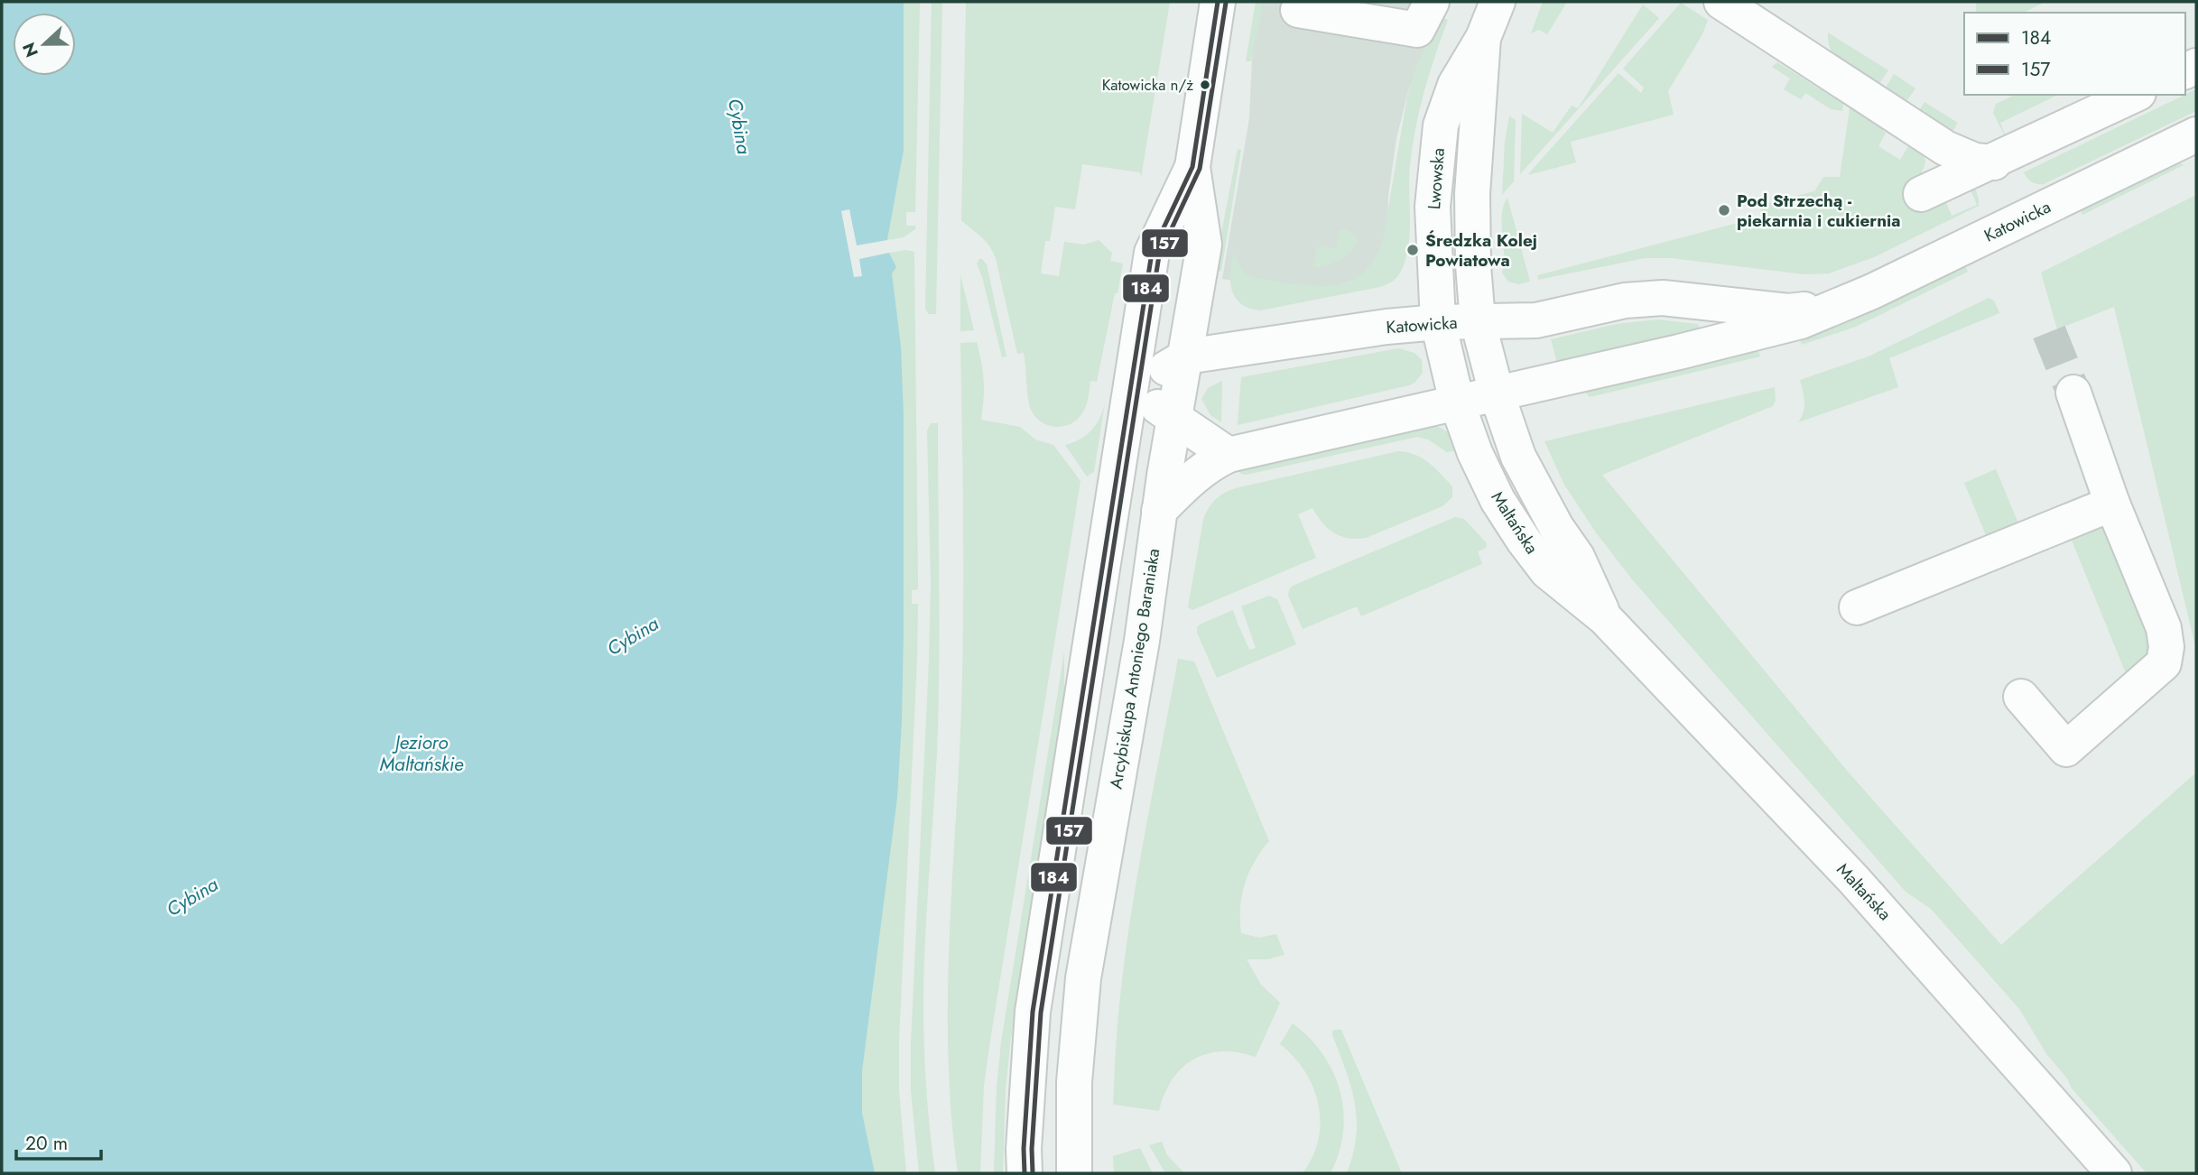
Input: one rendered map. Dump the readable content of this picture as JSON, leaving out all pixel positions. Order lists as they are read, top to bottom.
{
  "streets": {
    "street": [
      "Lwowska",
      "Katowicka",
      "Maltańska",
      "Arcybiskupa Antoniego Baraniaka"
    ]
  },
  "crossings": [
    ["Lwowska", "Katowicka"],
    ["Lwowska", "Maltańska"],
    ["Katowicka", "Maltańska"],
    ["Katowicka", "Arcybiskupa Antoniego Baraniaka"]
  ],
  "water": ["Cybina", "Jezioro Maltańskie"],
  "places": ["Katowicka n/ż", "Pod Strzechą - piekarnia i cukiernia", "Średzka Kolej Powiatowa"],
  "lines": ["transit line 184", "transit line 157"],
  "legend": ["184", "157"],
  "scale_bar": "20 m",
  "north": "left"
}
